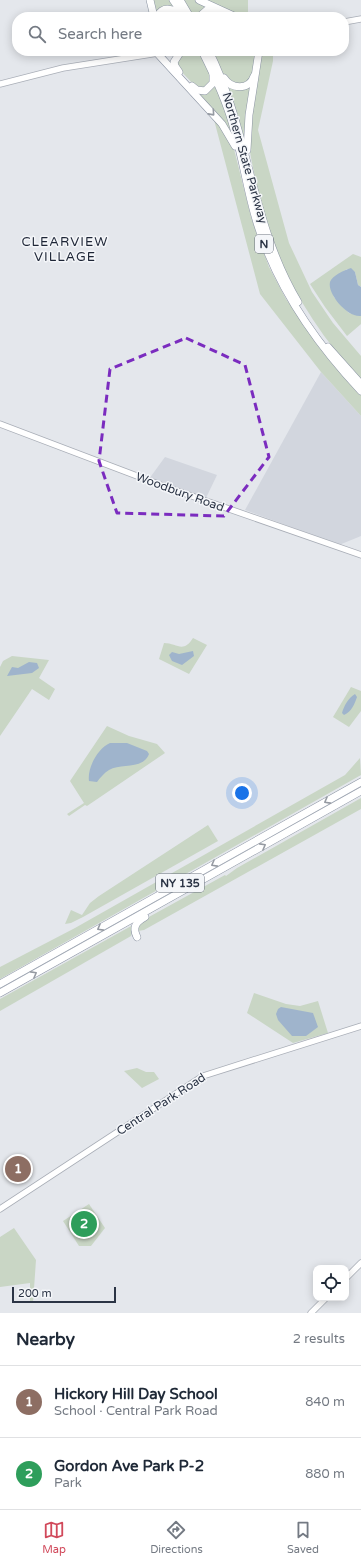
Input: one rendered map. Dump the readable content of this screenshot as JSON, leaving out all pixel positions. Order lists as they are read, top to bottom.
{
  "streets": {
    "highway": ["Northern State Parkway", "N", "NY 135"],
    "main road": ["Woodbury Road", "Central Park Road"]
  },
  "districts": ["CLEARVIEW VILLAGE"],
  "scale_bar": "200 m",
  "page": {
    "search": "Search here",
    "pins": ["1", "2"],
    "scale": "200 m",
    "heading": ["Nearby", "2 results"],
    "list": [
      {
        "mark": "1",
        "name": "Hickory Hill Day School",
        "note": "School · Central Park Road",
        "value": "840 m"
      },
      {
        "mark": "2",
        "name": "Gordon Ave Park P-2",
        "note": "Park",
        "value": "880 m"
      }
    ],
    "nav": ["Map", "Directions", "Saved"]
  }
}
